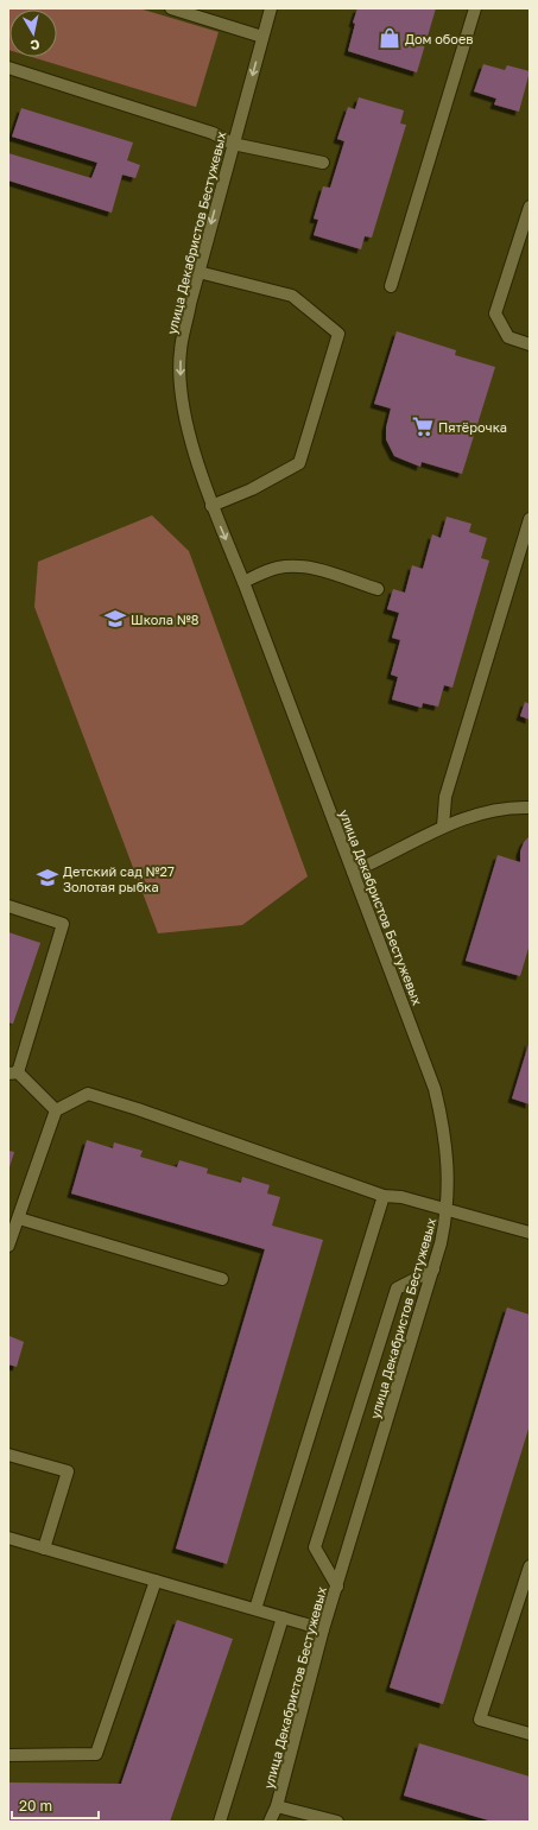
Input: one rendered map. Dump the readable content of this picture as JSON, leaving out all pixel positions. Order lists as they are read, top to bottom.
{
  "streets": {
    "street": ["улица Декабристов Бестужевых"]
  },
  "places": {
    "shop": ["Дом обоев"],
    "supermarket": ["Пятёрочка"],
    "school or university": ["Школа №8", "Детский сад №27 Золотая рыбка"]
  },
  "scale_bar": "20 m",
  "north": "bottom"
}
